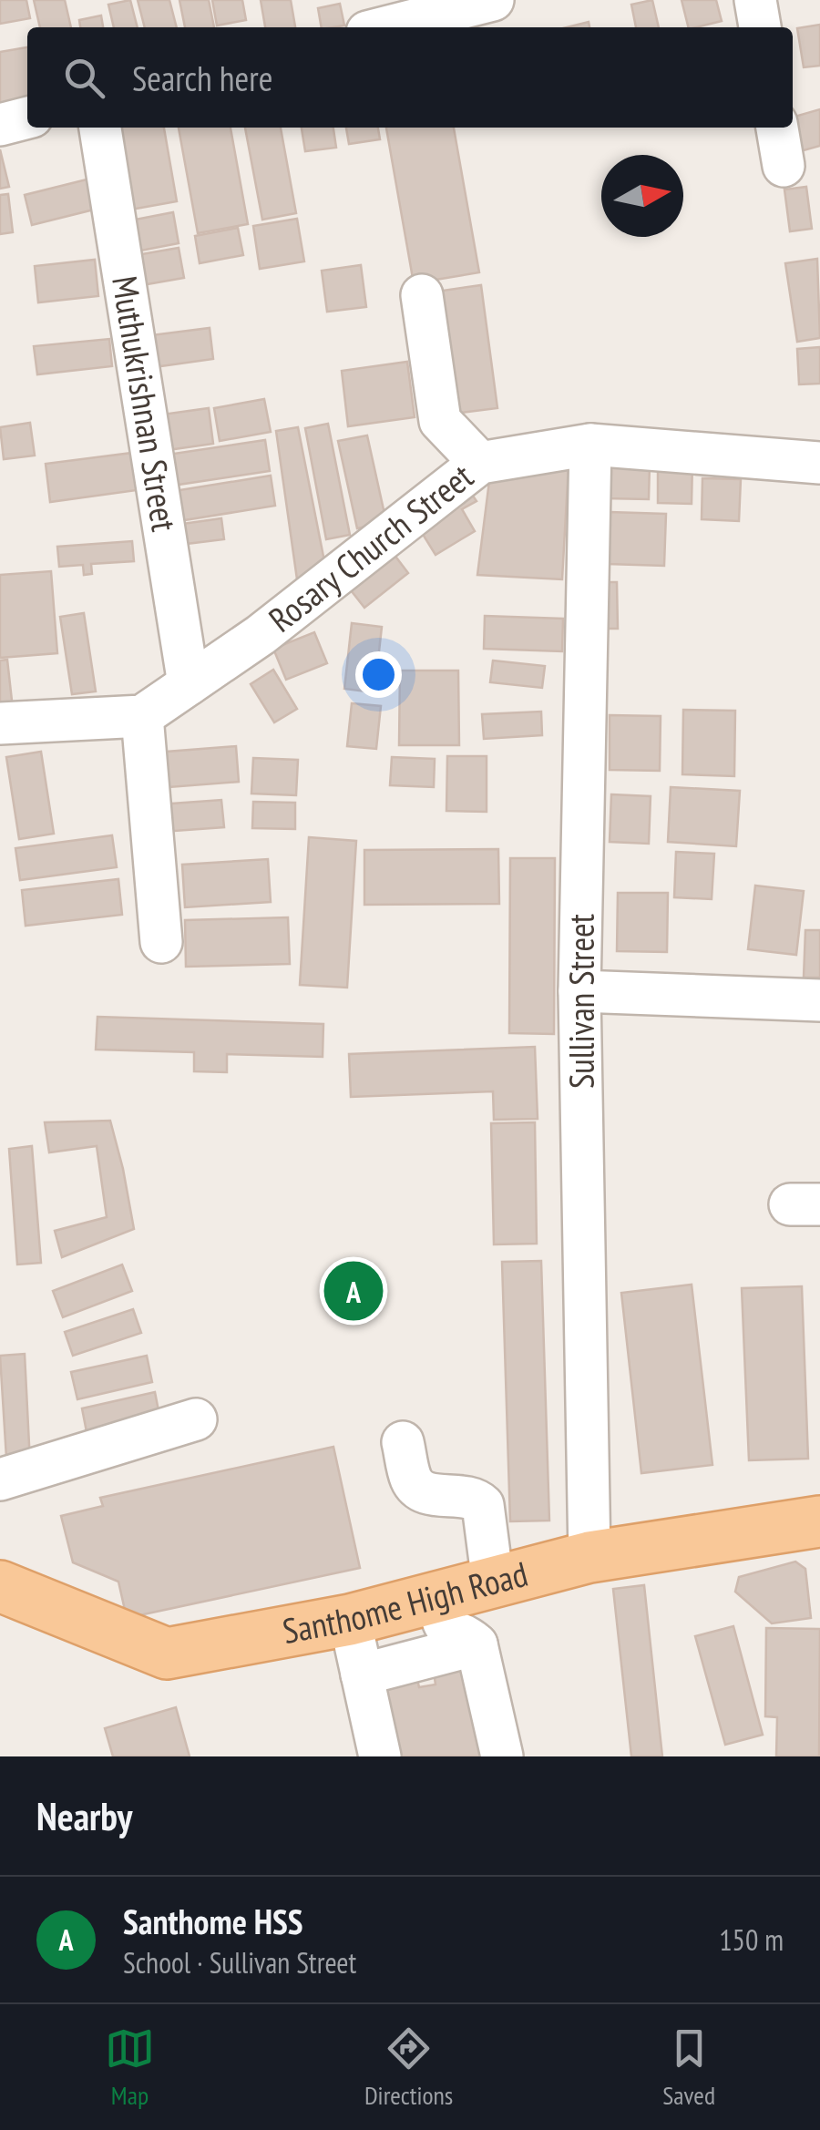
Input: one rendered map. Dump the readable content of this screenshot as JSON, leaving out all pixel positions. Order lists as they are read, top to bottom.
{
  "streets": {
    "main road": ["Santhome High Road"],
    "street": ["Muthukrishnan Street", "Rosary Church Street", "Sullivan Street"]
  },
  "crossings": [
    ["Muthukrishnan Street", "Rosary Church Street"],
    ["Rosary Church Street", "Sullivan Street"],
    ["Sullivan Street", "Santhome High Road"]
  ],
  "north": "right",
  "page": {
    "search": "Search here",
    "pins": "A",
    "heading": "Nearby",
    "list": [
      {
        "mark": "A",
        "name": "Santhome HSS",
        "note": "School · Sullivan Street",
        "value": "150 m"
      }
    ],
    "nav": ["Map", "Directions", "Saved"]
  }
}
